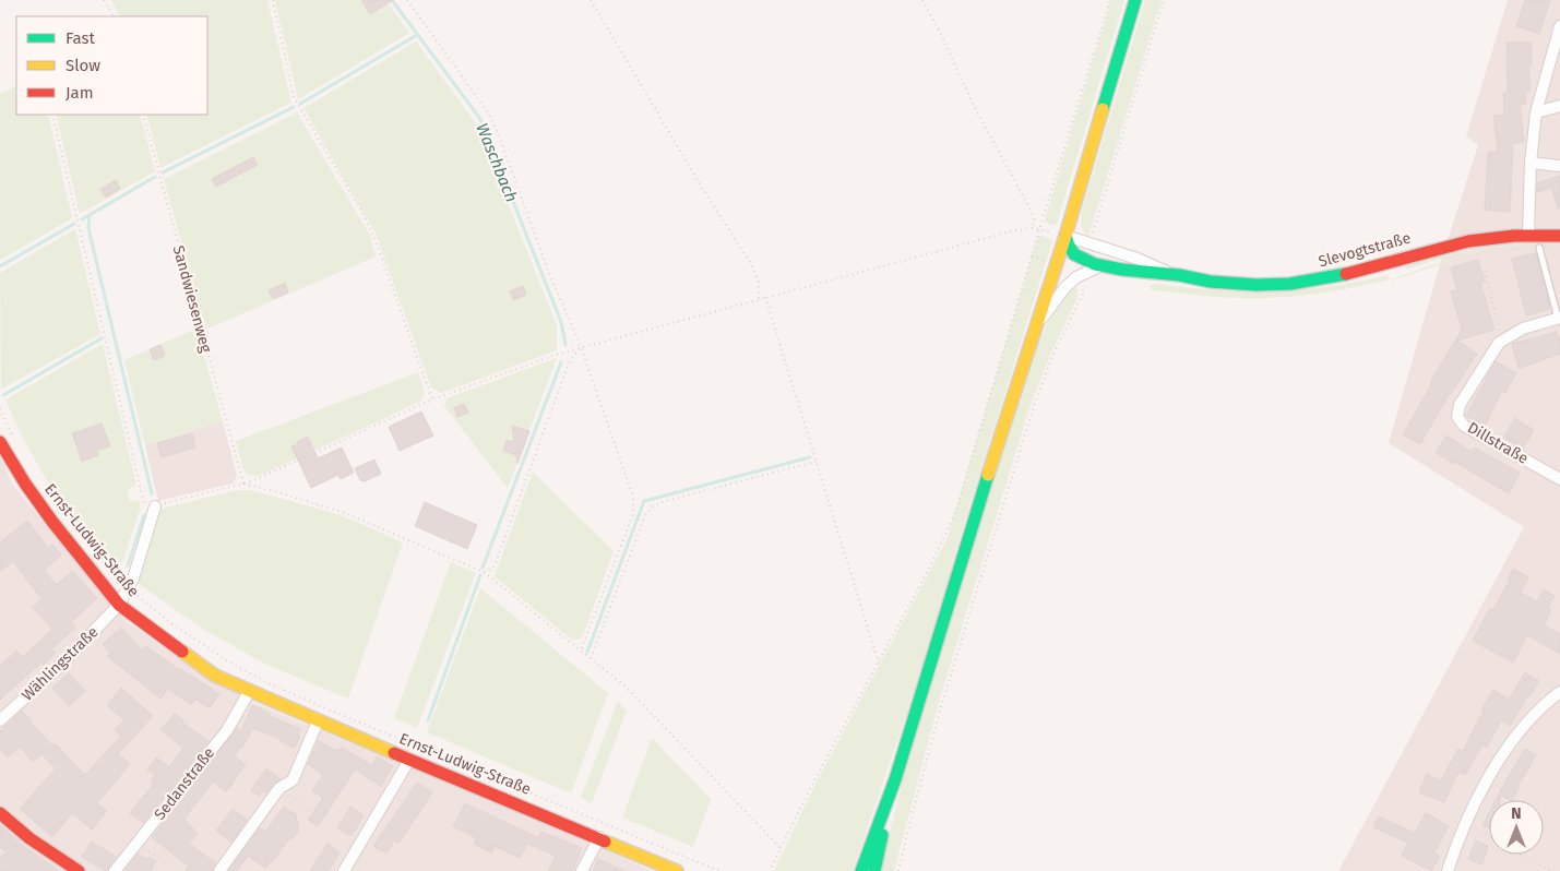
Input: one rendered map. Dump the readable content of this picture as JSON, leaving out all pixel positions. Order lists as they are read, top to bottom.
{
  "streets": {
    "street": [
      "Slevogtstraße",
      "Dillstraße",
      "Ernst-Ludwig-Straße",
      "Wählingstraße",
      "Sedanstraße"
    ],
    "path": ["Sandwiesenweg"]
  },
  "crossings": [
    ["Ernst-Ludwig-Straße", "Wählingstraße"],
    ["Ernst-Ludwig-Straße", "Sedanstraße"]
  ],
  "water": ["Waschbach"],
  "legend": ["Fast", "Slow", "Jam"],
  "north": "top"
}
